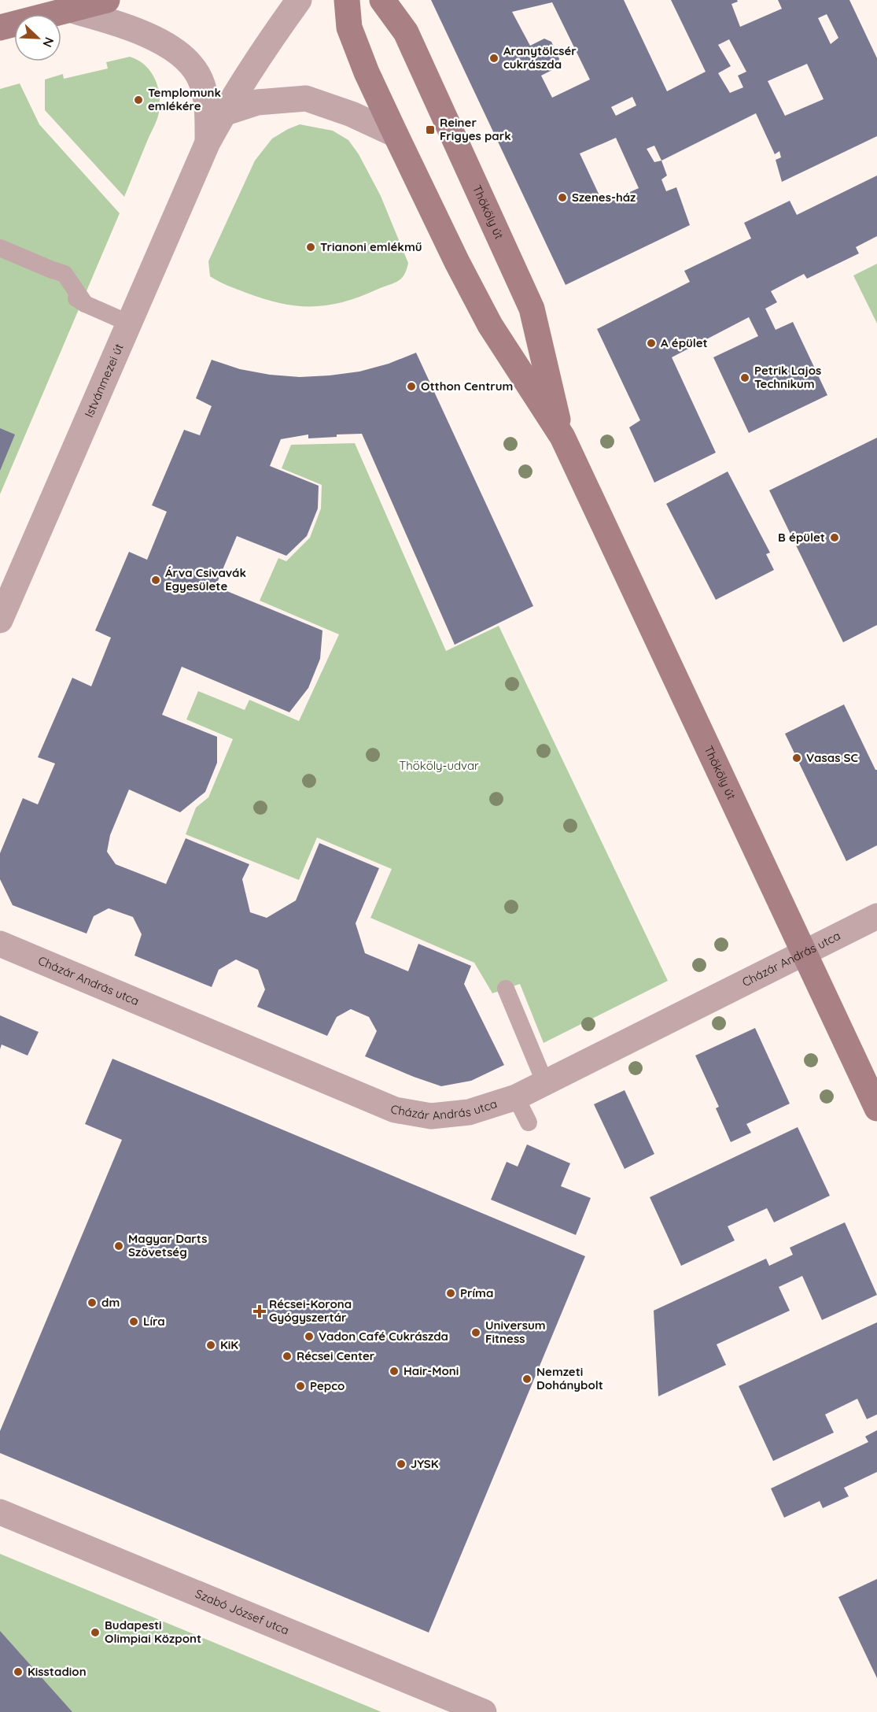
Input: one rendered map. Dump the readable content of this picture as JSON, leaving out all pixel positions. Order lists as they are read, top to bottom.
{
  "streets": {
    "main road": ["Thököly út"],
    "street": ["Istvánmezei út", "Cházár András utca", "Szabó József utca"]
  },
  "crossings": [
    ["Thököly út", "Cházár András utca"]
  ],
  "parks": ["Thököly-udvar"],
  "places": {
    "other": [
      "Aranytölcsér cukrászda",
      "Templomunk emlékére",
      "Szenes-ház",
      "Trianoni emlékmű",
      "A épület",
      "Petrik Lajos Technikum",
      "Otthon Centrum",
      "B épület",
      "Árva Csivavák Egyesülete",
      "Vasas SC",
      "Magyar Darts Szövetség",
      "Príma",
      "dm",
      "Líra",
      "Universum Fitness",
      "Vadon Café Cukrászda",
      "KiK",
      "Récsei Center",
      "Hair-Moni",
      "Nemzeti Dohánybolt",
      "Pepco",
      "JYSK",
      "Budapesti Olimpiai Központ",
      "Kisstadion"
    ],
    "transit": ["Reiner Frigyes park"],
    "health": ["Récsei-Korona Gyógyszertár"]
  },
  "north": "bottom right"
}
